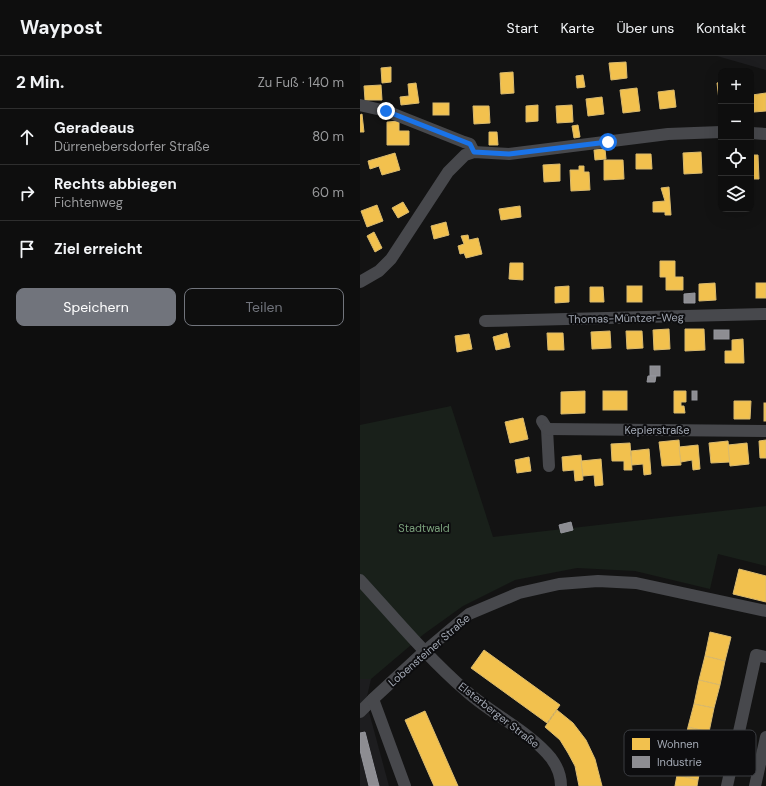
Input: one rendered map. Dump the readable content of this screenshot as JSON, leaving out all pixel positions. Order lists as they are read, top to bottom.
{
  "streets": {
    "street": [
      "Thomas-Müntzer-Weg",
      "Keplerstraße",
      "Lobensteiner Straße",
      "Elsterberger Straße"
    ]
  },
  "crossings": [
    ["Lobensteiner Straße", "Elsterberger Straße"]
  ],
  "parks": ["Stadtwald"],
  "legend": ["Wohnen", "Industrie"],
  "page": {
    "header": "Waypost",
    "nav": [
      "Start",
      "Karte",
      "Über uns",
      "Kontakt"
    ],
    "heading": ["2 Min.", "Zu Fuß · 140 m"],
    "map_buttons": ["+", "−"],
    "list": [
      ["Geradeaus", "Dürrenebersdorfer Straße", "80 m"],
      ["Rechts abbiegen", "Fichtenweg", "60 m"],
      "Ziel erreicht"
    ],
    "buttons": ["Speichern", "Teilen"]
  }
}
